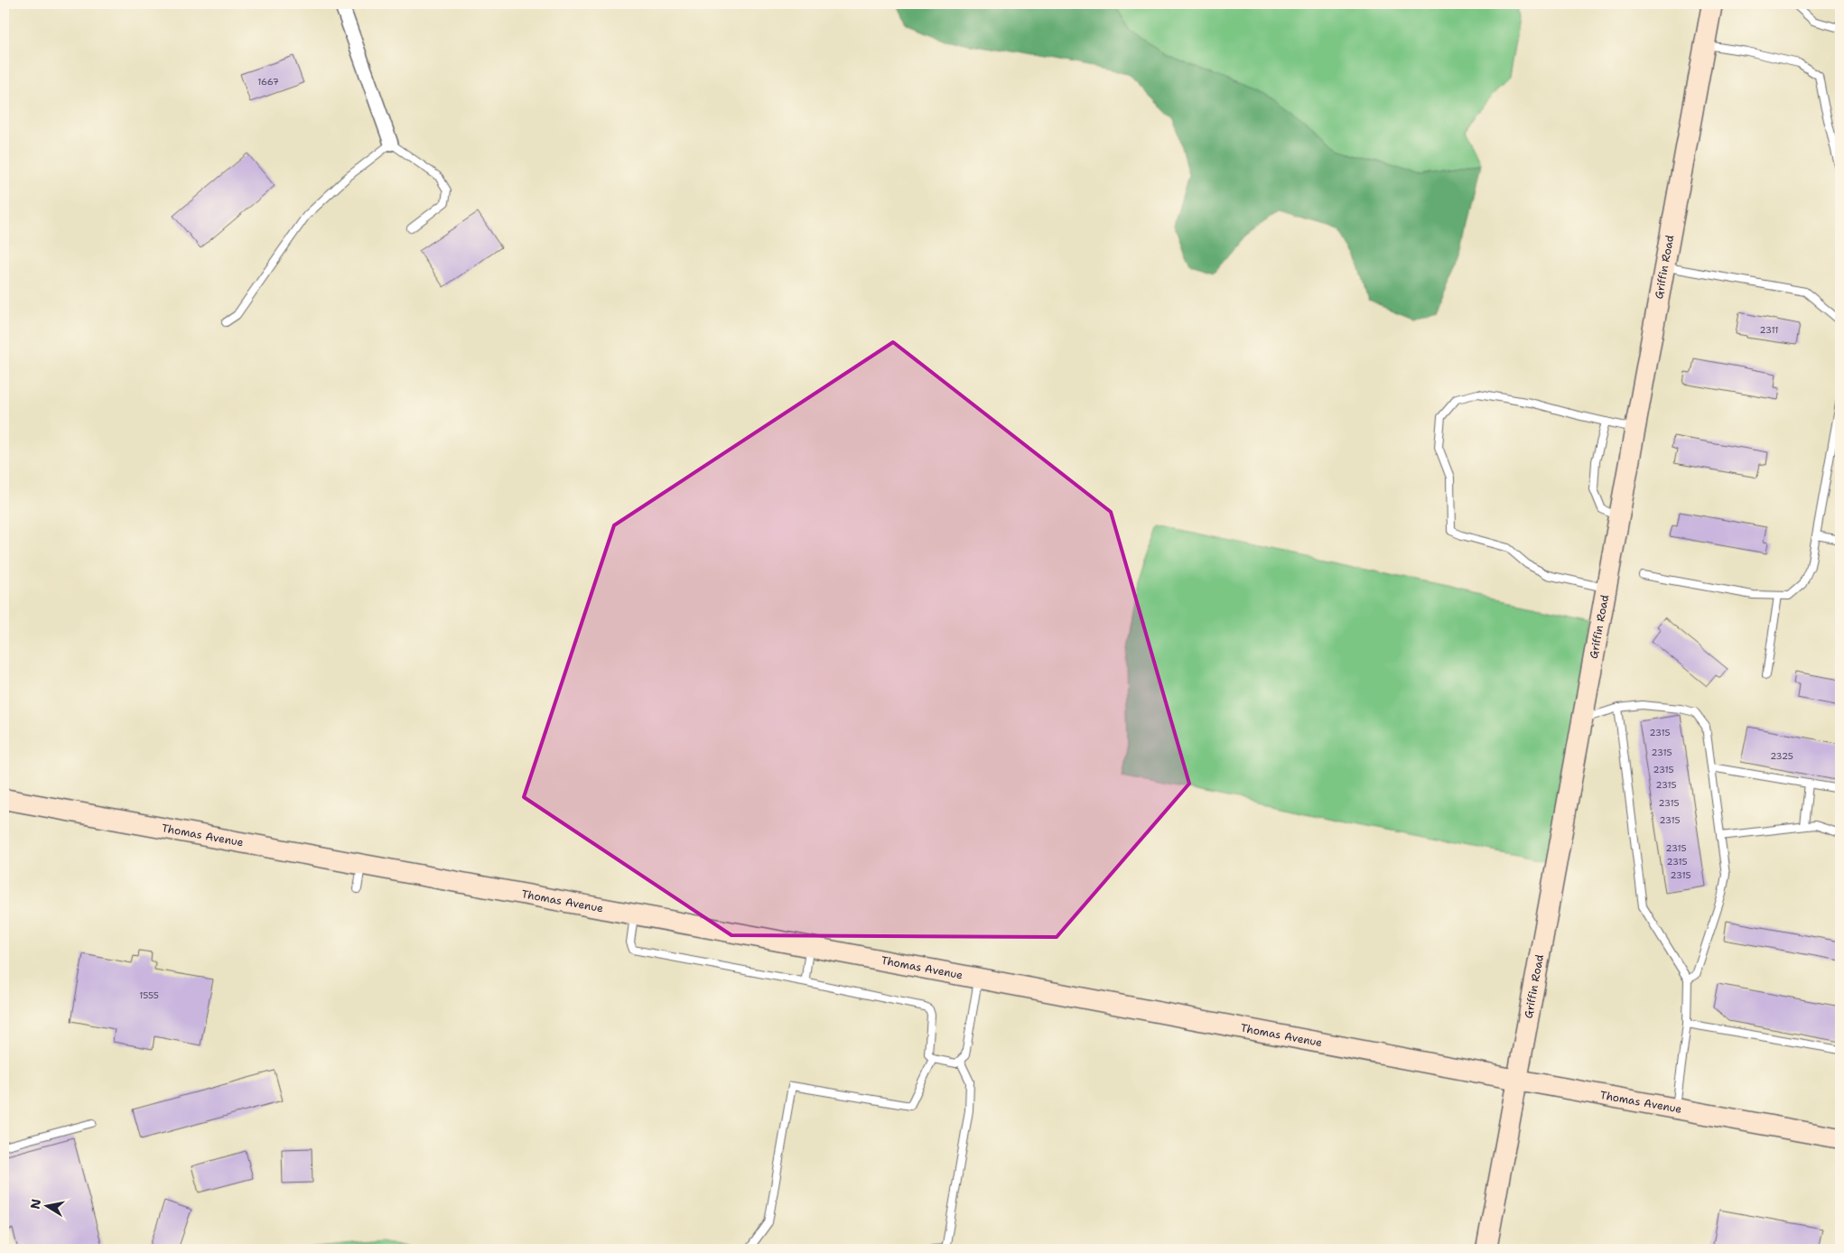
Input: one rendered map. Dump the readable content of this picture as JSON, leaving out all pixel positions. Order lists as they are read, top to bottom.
{
  "streets": {
    "street": ["Griffin Road", "Thomas Avenue"]
  },
  "crossings": [
    ["Griffin Road", "Thomas Avenue"]
  ],
  "house_numbers": [
    "1667",
    "2311",
    "2315",
    "2315",
    "2325",
    "2315",
    "2315",
    "2315",
    "2315",
    "2315",
    "2315",
    "2315",
    "1555"
  ],
  "north": "left"
}
